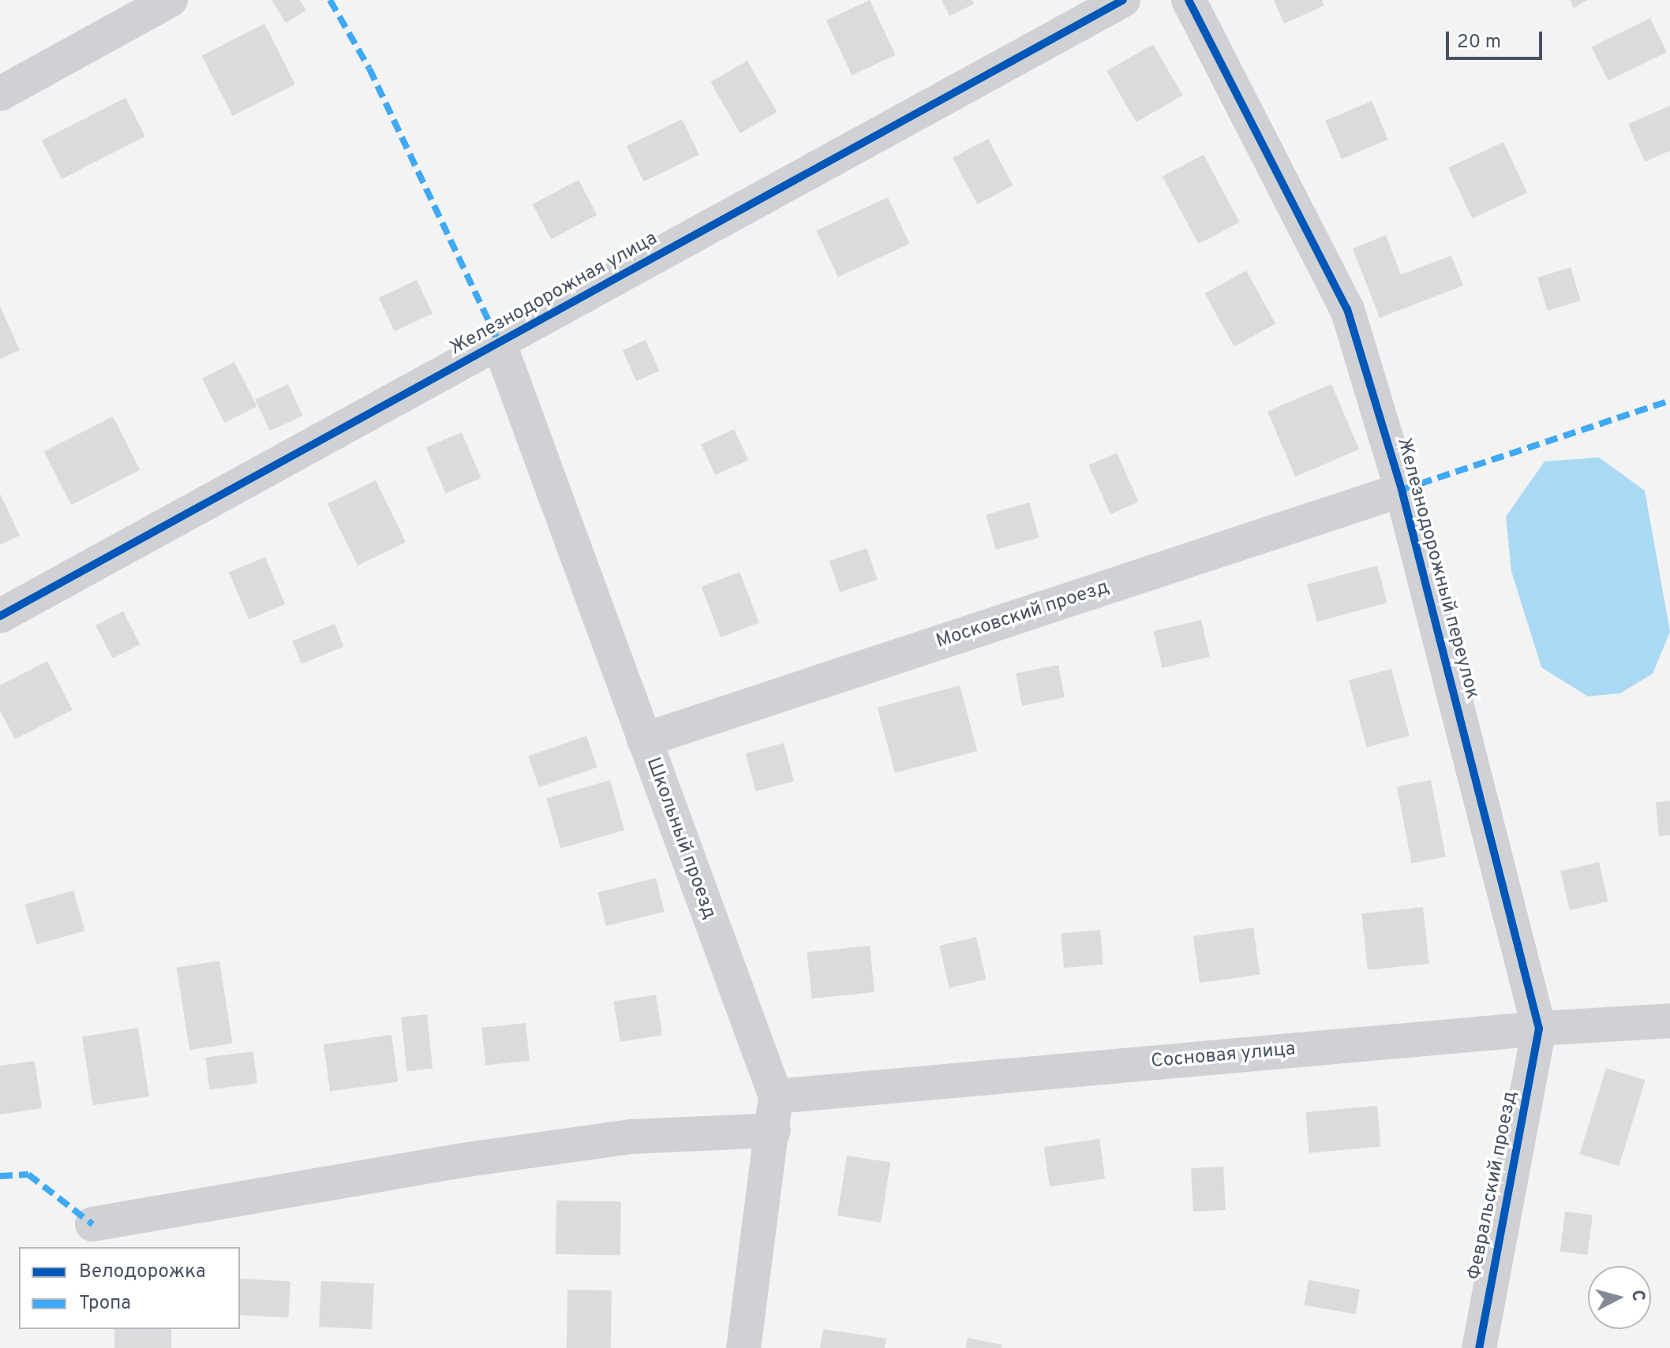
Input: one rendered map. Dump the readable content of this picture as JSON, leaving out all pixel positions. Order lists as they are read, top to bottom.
{
  "streets": {
    "street": [
      "Железнодорожная улица",
      "Железнодорожный переулок",
      "Московский проезд",
      "Школьный проезд",
      "Сосновая улица",
      "Февральский проезд"
    ]
  },
  "crossings": [
    ["Железнодорожная улица", "Школьный проезд"],
    ["Железнодорожный переулок", "Московский проезд"],
    ["Железнодорожный переулок", "Сосновая улица"],
    ["Железнодорожный переулок", "Февральский проезд"],
    ["Московский проезд", "Школьный проезд"],
    ["Школьный проезд", "Сосновая улица"],
    ["Сосновая улица", "Февральский проезд"]
  ],
  "legend": ["Велодорожка", "Тропа"],
  "scale_bar": "20 m",
  "north": "right"
}
